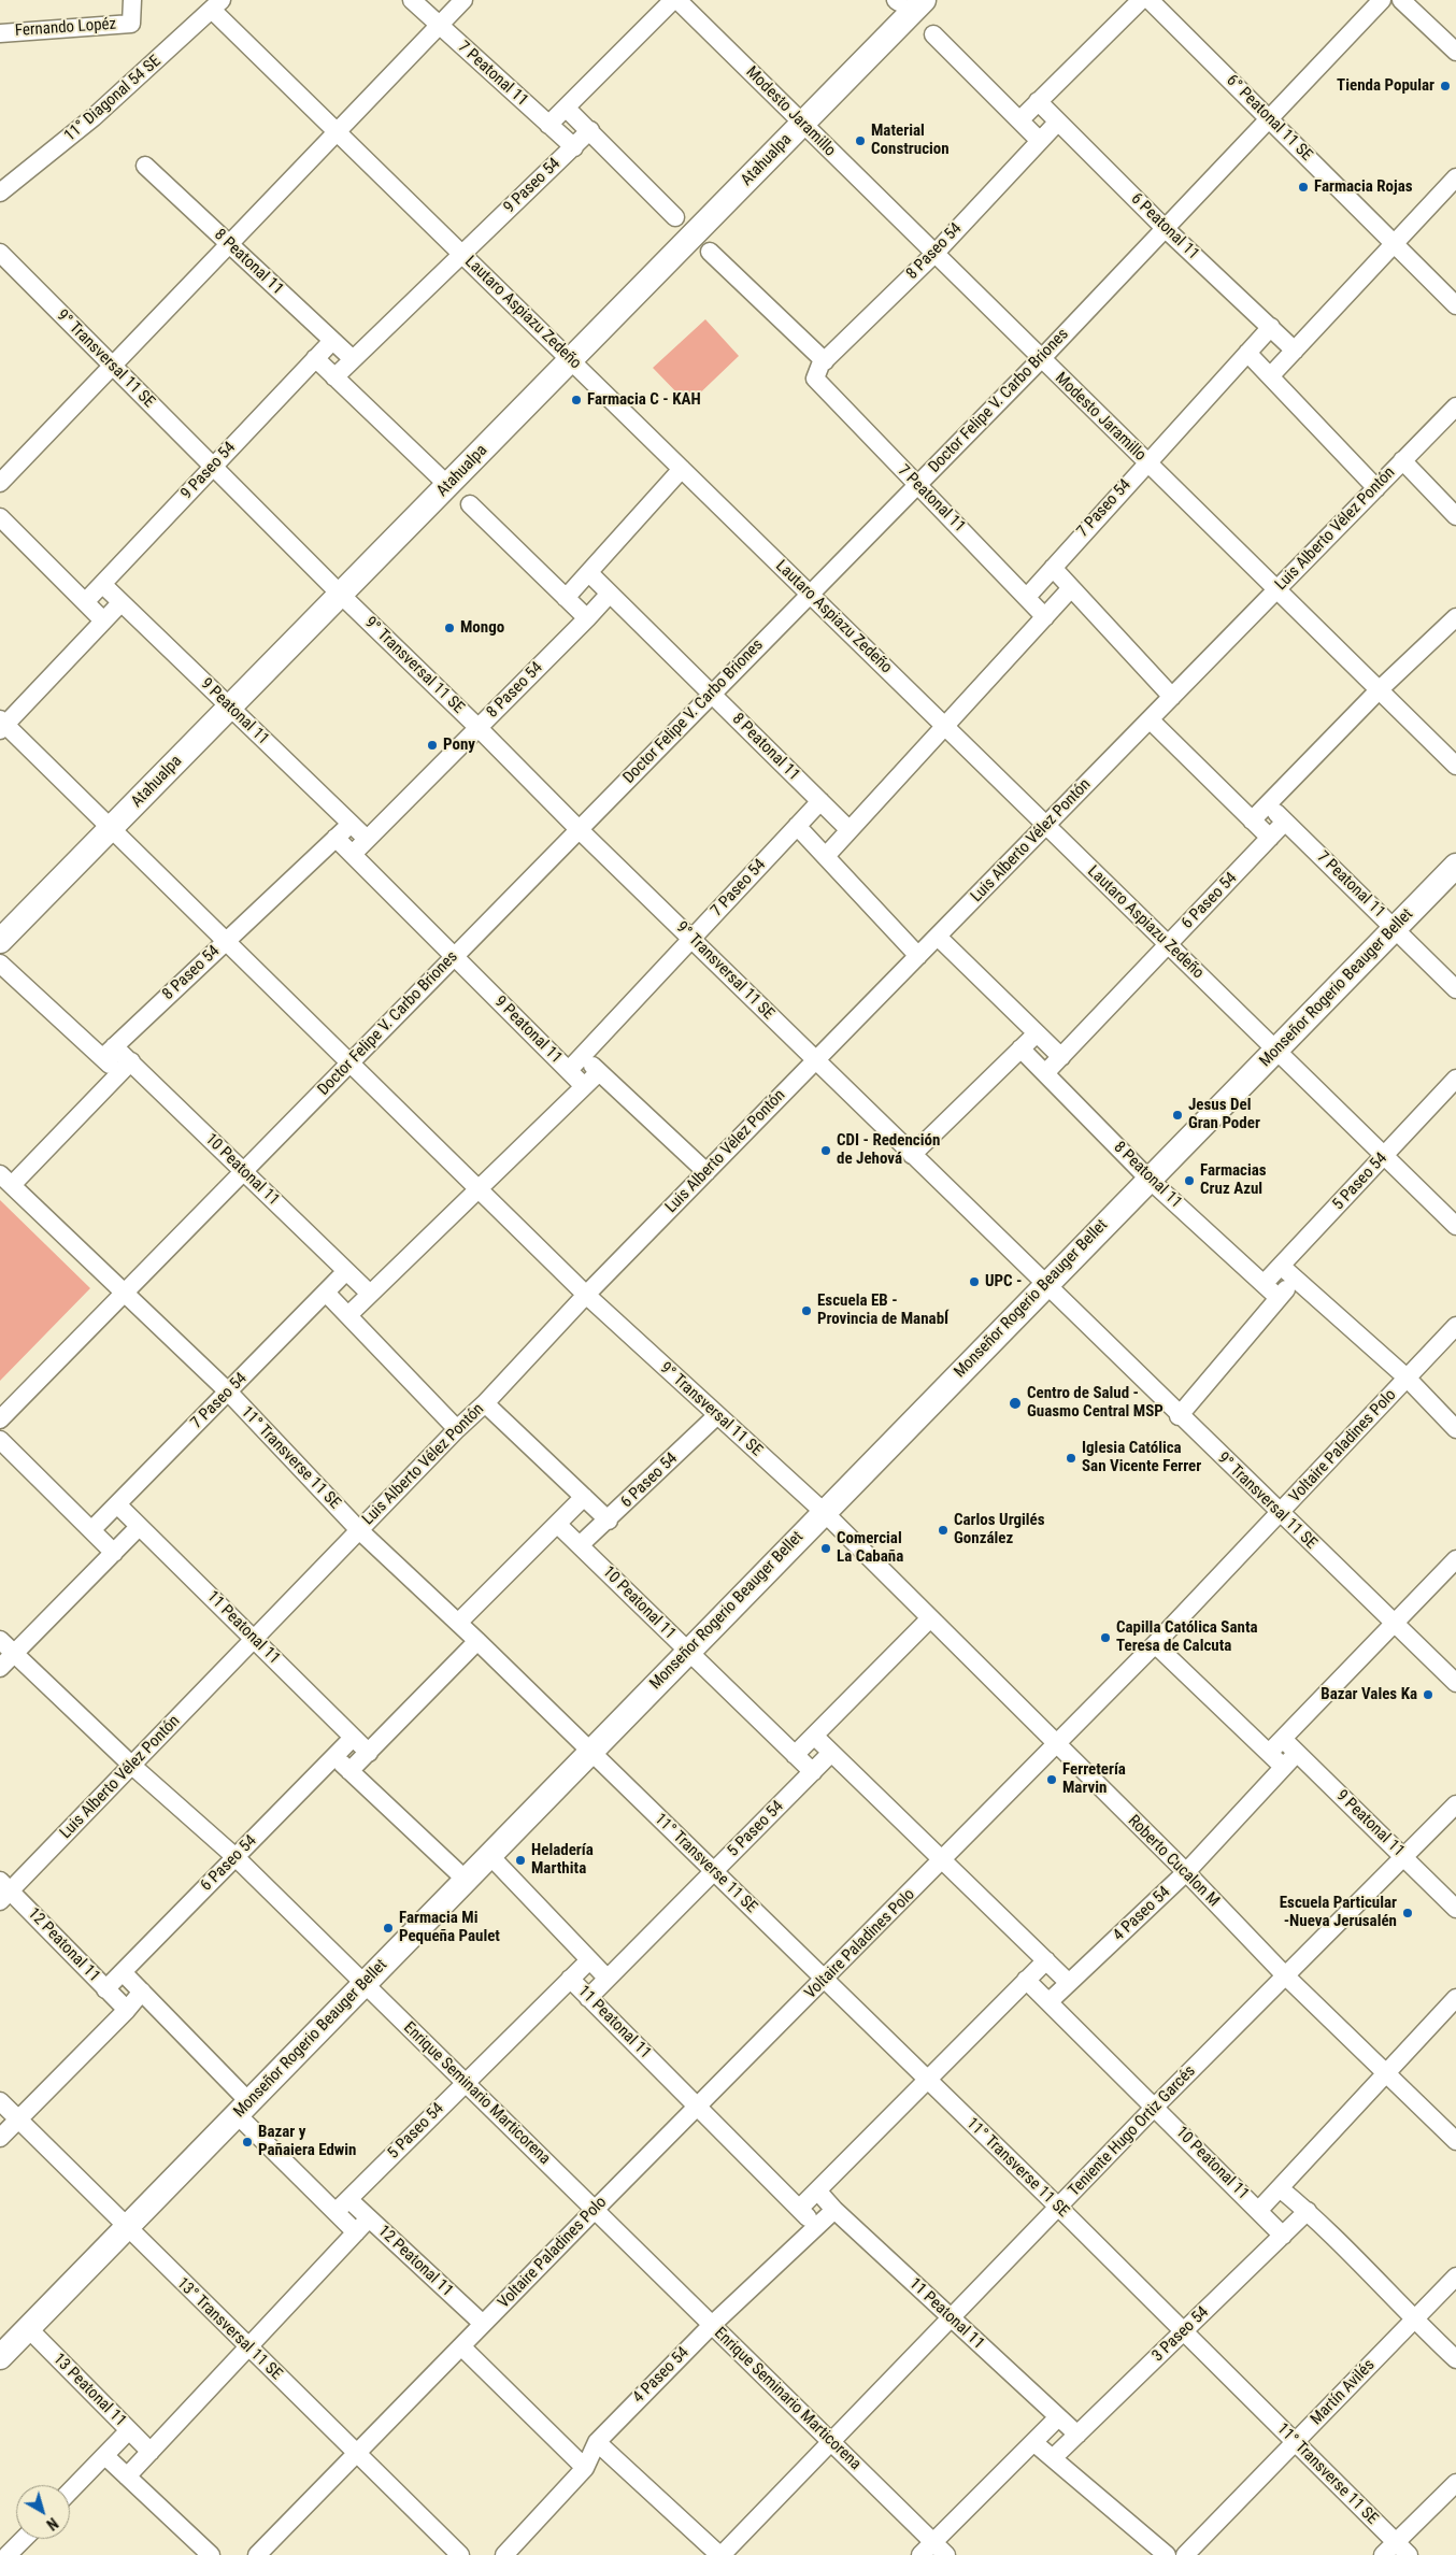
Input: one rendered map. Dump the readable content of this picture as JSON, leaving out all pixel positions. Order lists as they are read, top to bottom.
{
  "streets": {
    "street": [
      "Fernando Lopéz",
      "7 Peatonal 11",
      "11° Diagonal 54 SE",
      "Modesto Jaramillo",
      "6° Peatonal 11 SE",
      "Atahualpa",
      "9 Paseo 54",
      "6 Peatonal 11",
      "8 Paseo 54",
      "8 Peatonal 11",
      "Lautaro Aspiazu Zedeño",
      "9° Transversal 11 SE",
      "Doctor Felipe V. Carbo Briones",
      "7 Paseo 54",
      "Luis Alberto Vélez Pontón",
      "9 Peatonal 11",
      "6 Paseo 54",
      "Monseñor Rogerio Beauger Bellet",
      "10 Peatonal 11",
      "5 Paseo 54",
      "Voltaire Paladines Polo",
      "11° Transverse 11 SE",
      "11 Peatonal 11",
      "Roberto Cucalon M",
      "4 Paseo 54",
      "12 Peatonal 11",
      "Enrique Seminario Marticorena",
      "Teniente Hugo Ortiz Garcés",
      "13° Transversal 11 SE",
      "3 Paseo 54",
      "13 Peatonal 11",
      "Martín Avilés"
    ]
  },
  "crossings": [
    ["7 Peatonal 11", "9 Paseo 54"],
    ["7 Peatonal 11", "8 Paseo 54"],
    ["7 Peatonal 11", "Doctor Felipe V. Carbo Briones"],
    ["7 Peatonal 11", "7 Paseo 54"],
    ["7 Peatonal 11", "6 Paseo 54"],
    ["7 Peatonal 11", "Monseñor Rogerio Beauger Bellet"],
    ["11° Diagonal 54 SE", "Lautaro Aspiazu Zedeño"],
    ["Modesto Jaramillo", "Atahualpa"],
    ["Modesto Jaramillo", "8 Paseo 54"],
    ["Modesto Jaramillo", "Doctor Felipe V. Carbo Briones"],
    ["Modesto Jaramillo", "7 Paseo 54"],
    ["Modesto Jaramillo", "Luis Alberto Vélez Pontón"],
    ["6° Peatonal 11 SE", "Doctor Felipe V. Carbo Briones"],
    ["Atahualpa", "Lautaro Aspiazu Zedeño"],
    ["Atahualpa", "9° Transversal 11 SE"],
    ["Atahualpa", "9 Peatonal 11"],
    ["9 Paseo 54", "8 Peatonal 11"],
    ["9 Paseo 54", "Lautaro Aspiazu Zedeño"],
    ["9 Paseo 54", "9° Transversal 11 SE"],
    ["9 Paseo 54", "9 Peatonal 11"],
    ["6 Peatonal 11", "8 Paseo 54"],
    ["6 Peatonal 11", "Doctor Felipe V. Carbo Briones"],
    ["6 Peatonal 11", "7 Paseo 54"],
    ["8 Paseo 54", "8 Peatonal 11"],
    ["8 Paseo 54", "9° Transversal 11 SE"],
    ["8 Paseo 54", "9 Peatonal 11"],
    ["8 Paseo 54", "10 Peatonal 11"],
    ["8 Peatonal 11", "Doctor Felipe V. Carbo Briones"],
    ["8 Peatonal 11", "7 Paseo 54"],
    ["8 Peatonal 11", "6 Paseo 54"],
    ["8 Peatonal 11", "Monseñor Rogerio Beauger Bellet"],
    ["8 Peatonal 11", "5 Paseo 54"],
    ["Lautaro Aspiazu Zedeño", "Doctor Felipe V. Carbo Briones"],
    ["Lautaro Aspiazu Zedeño", "Luis Alberto Vélez Pontón"],
    ["Lautaro Aspiazu Zedeño", "6 Paseo 54"],
    ["Lautaro Aspiazu Zedeño", "Monseñor Rogerio Beauger Bellet"],
    ["Lautaro Aspiazu Zedeño", "5 Paseo 54"],
    ["9° Transversal 11 SE", "Doctor Felipe V. Carbo Briones"],
    ["9° Transversal 11 SE", "7 Paseo 54"],
    ["9° Transversal 11 SE", "Luis Alberto Vélez Pontón"],
    ["9° Transversal 11 SE", "6 Paseo 54"],
    ["9° Transversal 11 SE", "Monseñor Rogerio Beauger Bellet"],
    ["9° Transversal 11 SE", "Voltaire Paladines Polo"],
    ["9° Transversal 11 SE", "Roberto Cucalon M"],
    ["Doctor Felipe V. Carbo Briones", "9 Peatonal 11"],
    ["Doctor Felipe V. Carbo Briones", "10 Peatonal 11"],
    ["Doctor Felipe V. Carbo Briones", "11° Transverse 11 SE"],
    ["7 Paseo 54", "9 Peatonal 11"],
    ["7 Paseo 54", "10 Peatonal 11"],
    ["7 Paseo 54", "11° Transverse 11 SE"],
    ["7 Paseo 54", "11 Peatonal 11"],
    ["Luis Alberto Vélez Pontón", "9 Peatonal 11"],
    ["Luis Alberto Vélez Pontón", "11° Transverse 11 SE"],
    ["Luis Alberto Vélez Pontón", "11 Peatonal 11"],
    ["Luis Alberto Vélez Pontón", "12 Peatonal 11"],
    ["Luis Alberto Vélez Pontón", "Enrique Seminario Marticorena"],
    ["9 Peatonal 11", "4 Paseo 54"],
    ["9 Peatonal 11", "Teniente Hugo Ortiz Garcés"],
    ["6 Paseo 54", "10 Peatonal 11"],
    ["6 Paseo 54", "11 Peatonal 11"],
    ["6 Paseo 54", "12 Peatonal 11"],
    ["6 Paseo 54", "Enrique Seminario Marticorena"],
    ["Monseñor Rogerio Beauger Bellet", "10 Peatonal 11"],
    ["Monseñor Rogerio Beauger Bellet", "11° Transverse 11 SE"],
    ["Monseñor Rogerio Beauger Bellet", "11 Peatonal 11"],
    ["Monseñor Rogerio Beauger Bellet", "Roberto Cucalon M"],
    ["Monseñor Rogerio Beauger Bellet", "12 Peatonal 11"],
    ["Monseñor Rogerio Beauger Bellet", "Enrique Seminario Marticorena"],
    ["Monseñor Rogerio Beauger Bellet", "13° Transversal 11 SE"],
    ["Monseñor Rogerio Beauger Bellet", "13 Peatonal 11"],
    ["10 Peatonal 11", "5 Paseo 54"],
    ["10 Peatonal 11", "4 Paseo 54"],
    ["10 Peatonal 11", "Teniente Hugo Ortiz Garcés"],
    ["10 Peatonal 11", "3 Paseo 54"],
    ["5 Paseo 54", "11° Transverse 11 SE"],
    ["5 Paseo 54", "11 Peatonal 11"],
    ["5 Paseo 54", "12 Peatonal 11"],
    ["5 Paseo 54", "Enrique Seminario Marticorena"],
    ["Voltaire Paladines Polo", "11° Transverse 11 SE"],
    ["Voltaire Paladines Polo", "11 Peatonal 11"],
    ["Voltaire Paladines Polo", "Roberto Cucalon M"],
    ["Voltaire Paladines Polo", "12 Peatonal 11"],
    ["Voltaire Paladines Polo", "Enrique Seminario Marticorena"],
    ["Voltaire Paladines Polo", "13° Transversal 11 SE"],
    ["11° Transverse 11 SE", "Teniente Hugo Ortiz Garcés"],
    ["11° Transverse 11 SE", "3 Paseo 54"],
    ["11° Transverse 11 SE", "Martín Avilés"],
    ["11 Peatonal 11", "4 Paseo 54"],
    ["11 Peatonal 11", "Teniente Hugo Ortiz Garcés"],
    ["11 Peatonal 11", "3 Paseo 54"],
    ["Roberto Cucalon M", "4 Paseo 54"],
    ["Roberto Cucalon M", "Teniente Hugo Ortiz Garcés"],
    ["4 Paseo 54", "Enrique Seminario Marticorena"],
    ["Enrique Seminario Marticorena", "Teniente Hugo Ortiz Garcés"]
  ],
  "places": [
    "Tienda Popular",
    "Material Construcion",
    "Farmacia Rojas",
    "Farmacia C - KAH",
    "Mongo",
    "Pony",
    "Jesus Del Gran Poder",
    "CDI - Redención de Jehová",
    "Farmacias Cruz Azul",
    "UPC -",
    "Escuela EB - Provincia de ManabÍ",
    "Centro de Salud - Guasmo Central MSP",
    "Iglesia Católica San Vicente Ferrer",
    "Carlos Urgilés González",
    "Comercial La Cabaña",
    "Capilla Católica Santa Teresa de Calcuta",
    "Bazar Vales Ka",
    "Ferretería Marvin",
    "Heladería Marthita",
    "Escuela Particular -Nueva Jerusalén",
    "Farmacia Mi Pequeña Paulet",
    "Bazar y Pañaiera Edwin"
  ],
  "north": "bottom right"
}
